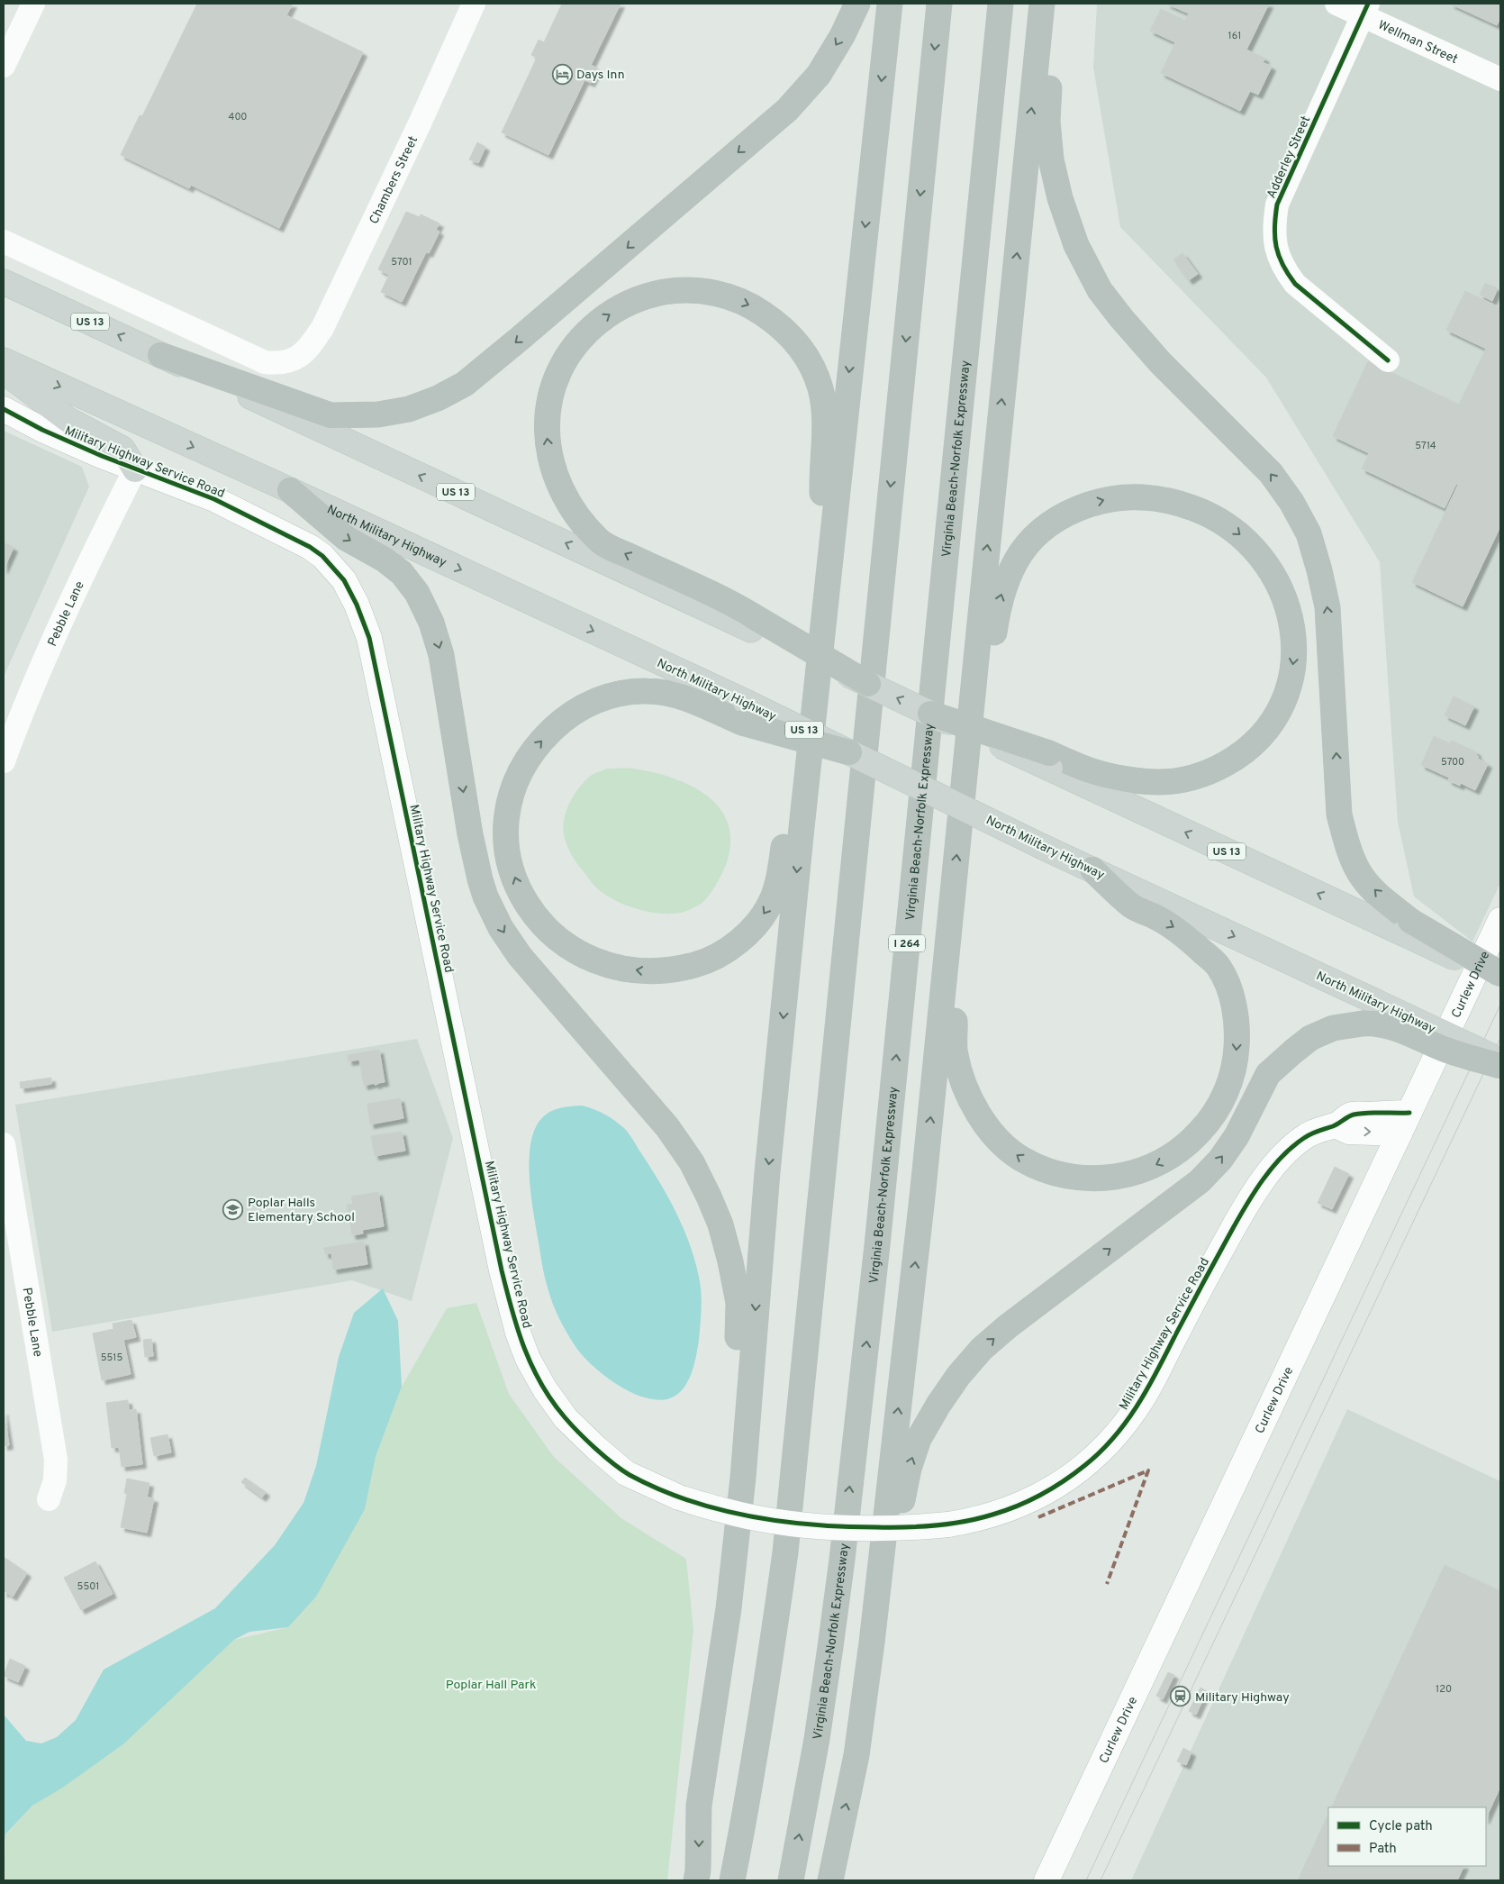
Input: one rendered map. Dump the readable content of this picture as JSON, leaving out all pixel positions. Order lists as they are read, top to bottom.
{
  "streets": {
    "highway": ["Virginia Beach-Norfolk Expressway", "I 264"],
    "main road": ["US 13", "North Military Highway"],
    "street": [
      "Wellman Street",
      "Adderley Street",
      "Chambers Street",
      "Military Highway Service Road",
      "Pebble Lane",
      "Curlew Drive"
    ]
  },
  "crossings": [
    ["Wellman Street", "Adderley Street"],
    ["Military Highway Service Road", "Pebble Lane"],
    ["Military Highway Service Road", "Curlew Drive"]
  ],
  "parks": ["Poplar Hall Park"],
  "places": {
    "hotel": ["Days Inn"],
    "school or university": ["Poplar Halls Elementary School"],
    "station": ["Military Highway"]
  },
  "house_numbers": [
    "161",
    "400",
    "5701",
    "5714",
    "5700",
    "5515",
    "5501",
    "120"
  ],
  "legend": ["Cycle path", "Path"]
}
